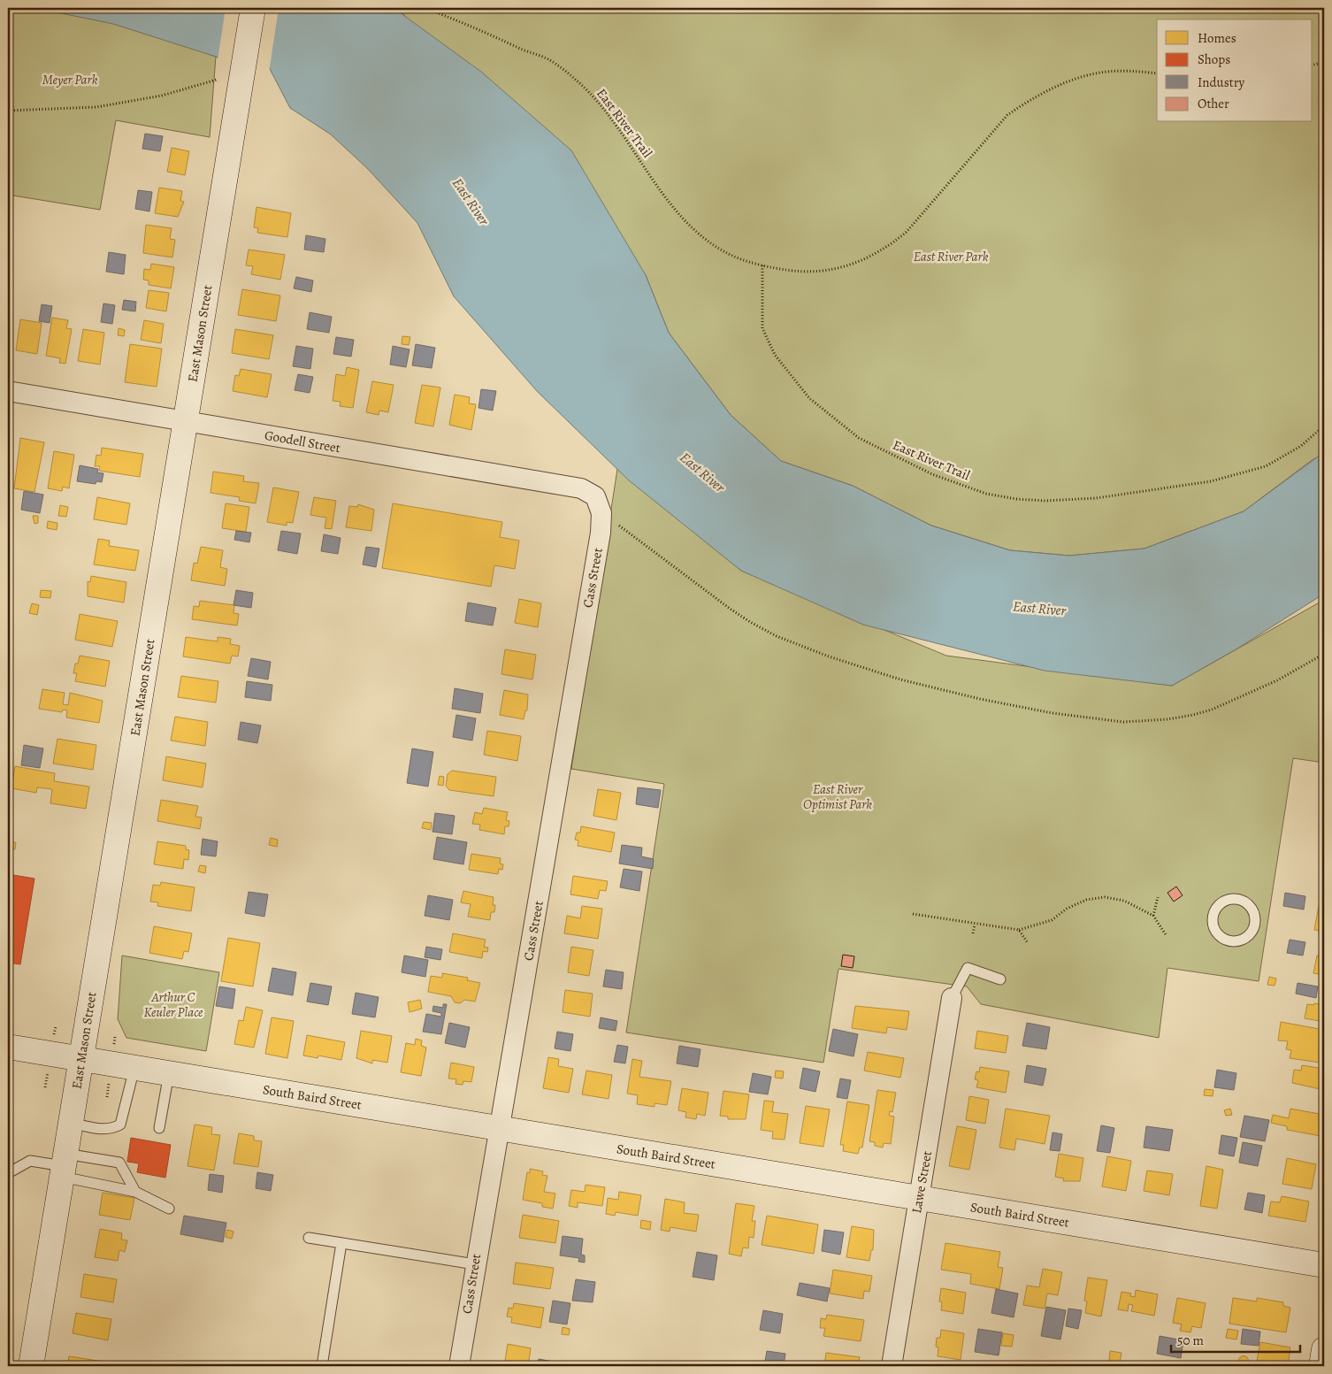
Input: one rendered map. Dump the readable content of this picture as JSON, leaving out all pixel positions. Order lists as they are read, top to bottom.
{
  "streets": {
    "main road": ["East Mason Street", "South Baird Street"],
    "street": ["Goodell Street", "Cass Street", "Lawe Street"],
    "path": ["East River Trail"]
  },
  "crossings": [
    ["East Mason Street", "Goodell Street"],
    ["East Mason Street", "South Baird Street"],
    ["Goodell Street", "Cass Street"],
    ["Cass Street", "South Baird Street"],
    ["South Baird Street", "Lawe Street"]
  ],
  "water": ["East River"],
  "parks": [
    "Meyer Park",
    "East River Park",
    "East River Optimist Park",
    "Arthur C Keuler Place"
  ],
  "legend": [
    "Homes",
    "Shops",
    "Industry",
    "Other"
  ],
  "scale_bar": "50 m"
}
